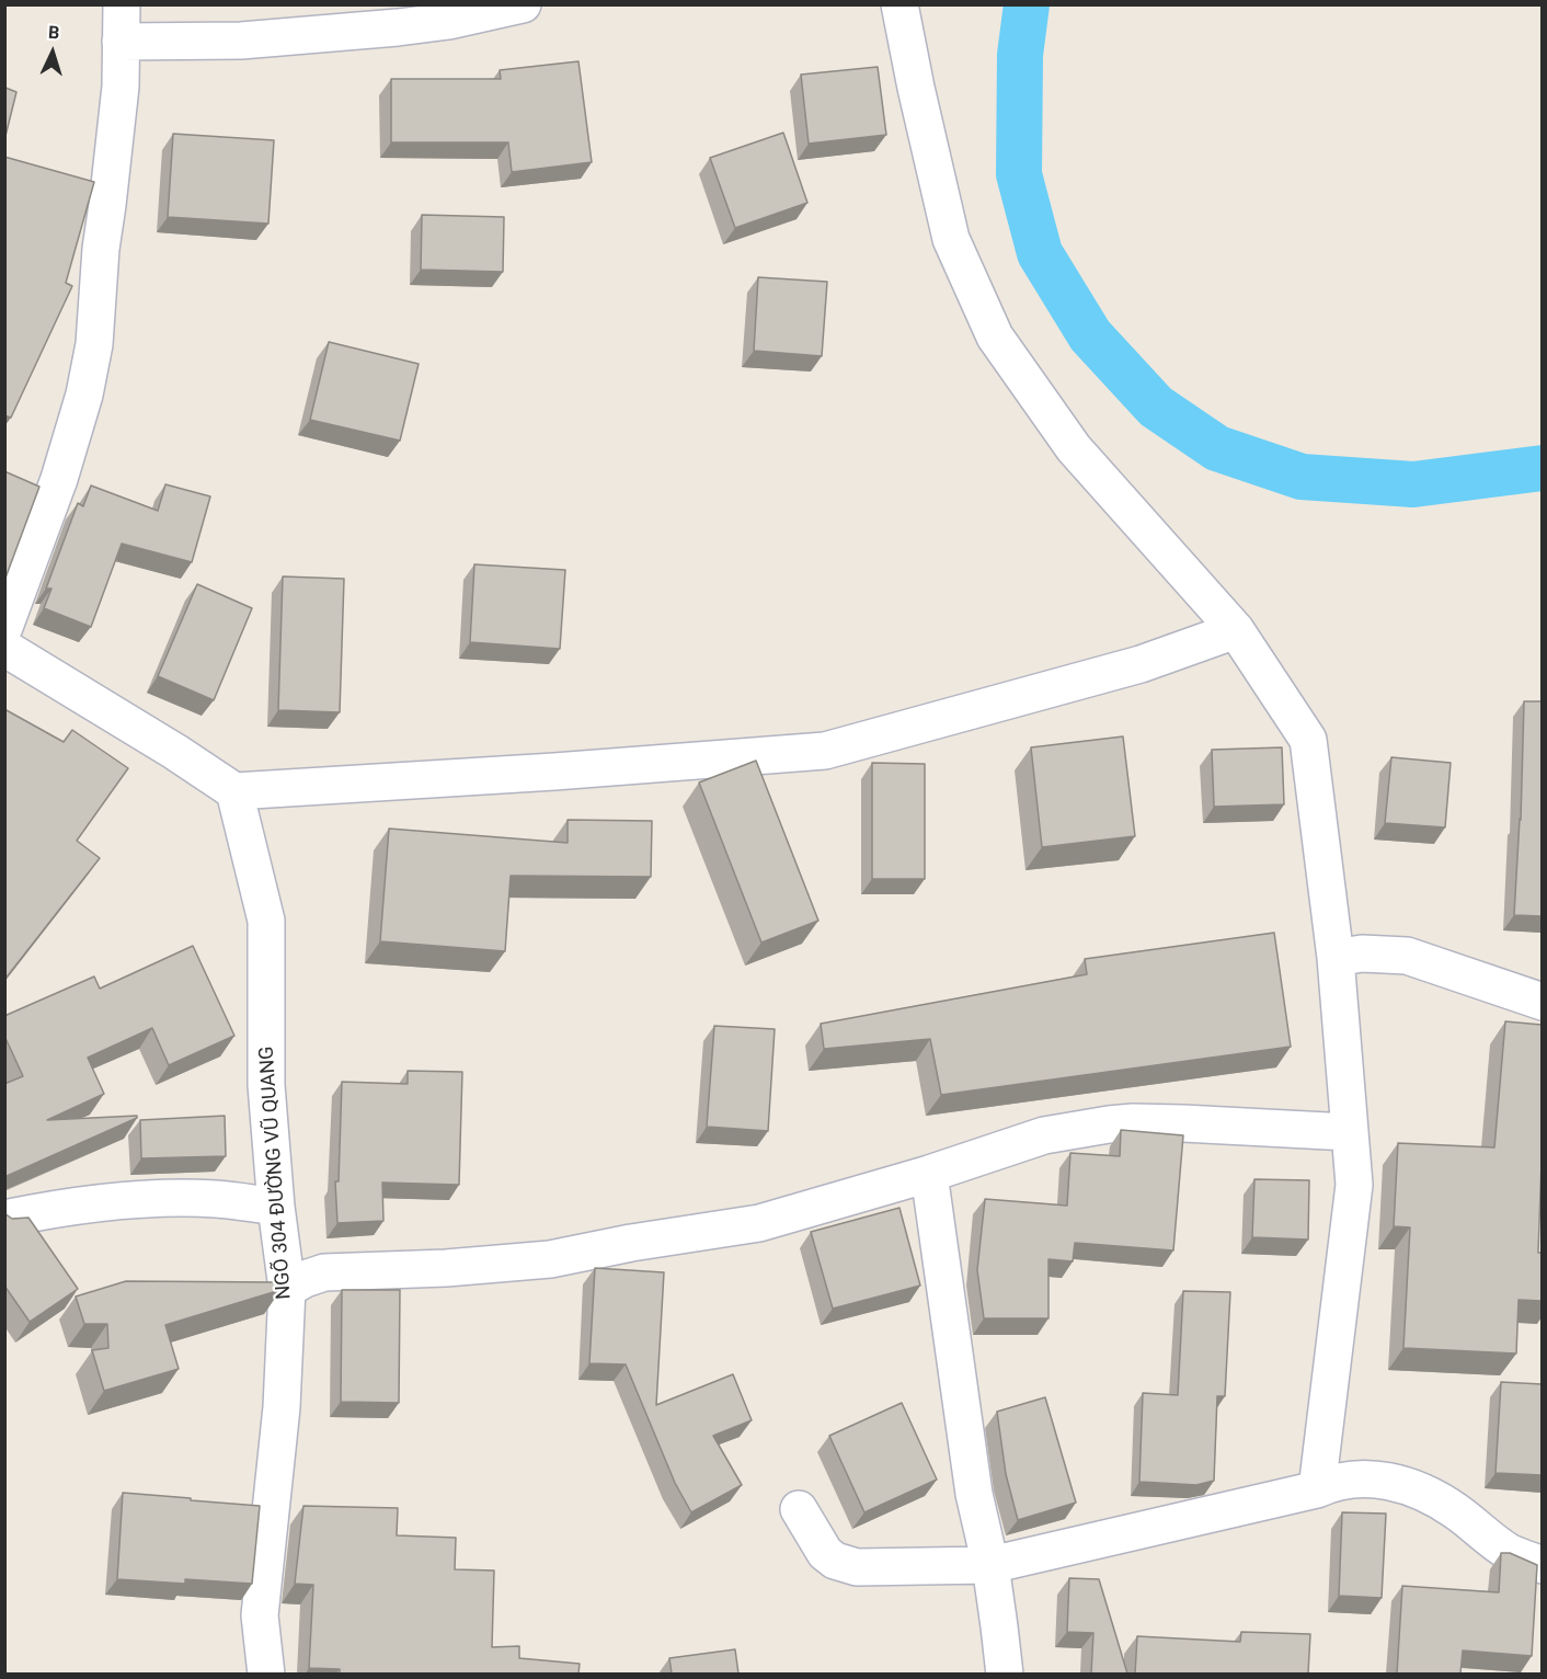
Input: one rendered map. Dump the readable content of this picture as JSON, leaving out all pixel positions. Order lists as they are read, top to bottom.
{
  "streets": {
    "street": ["NGÕ 304 ĐƯỜNG VŨ QUANG"]
  },
  "north": "top"
}
